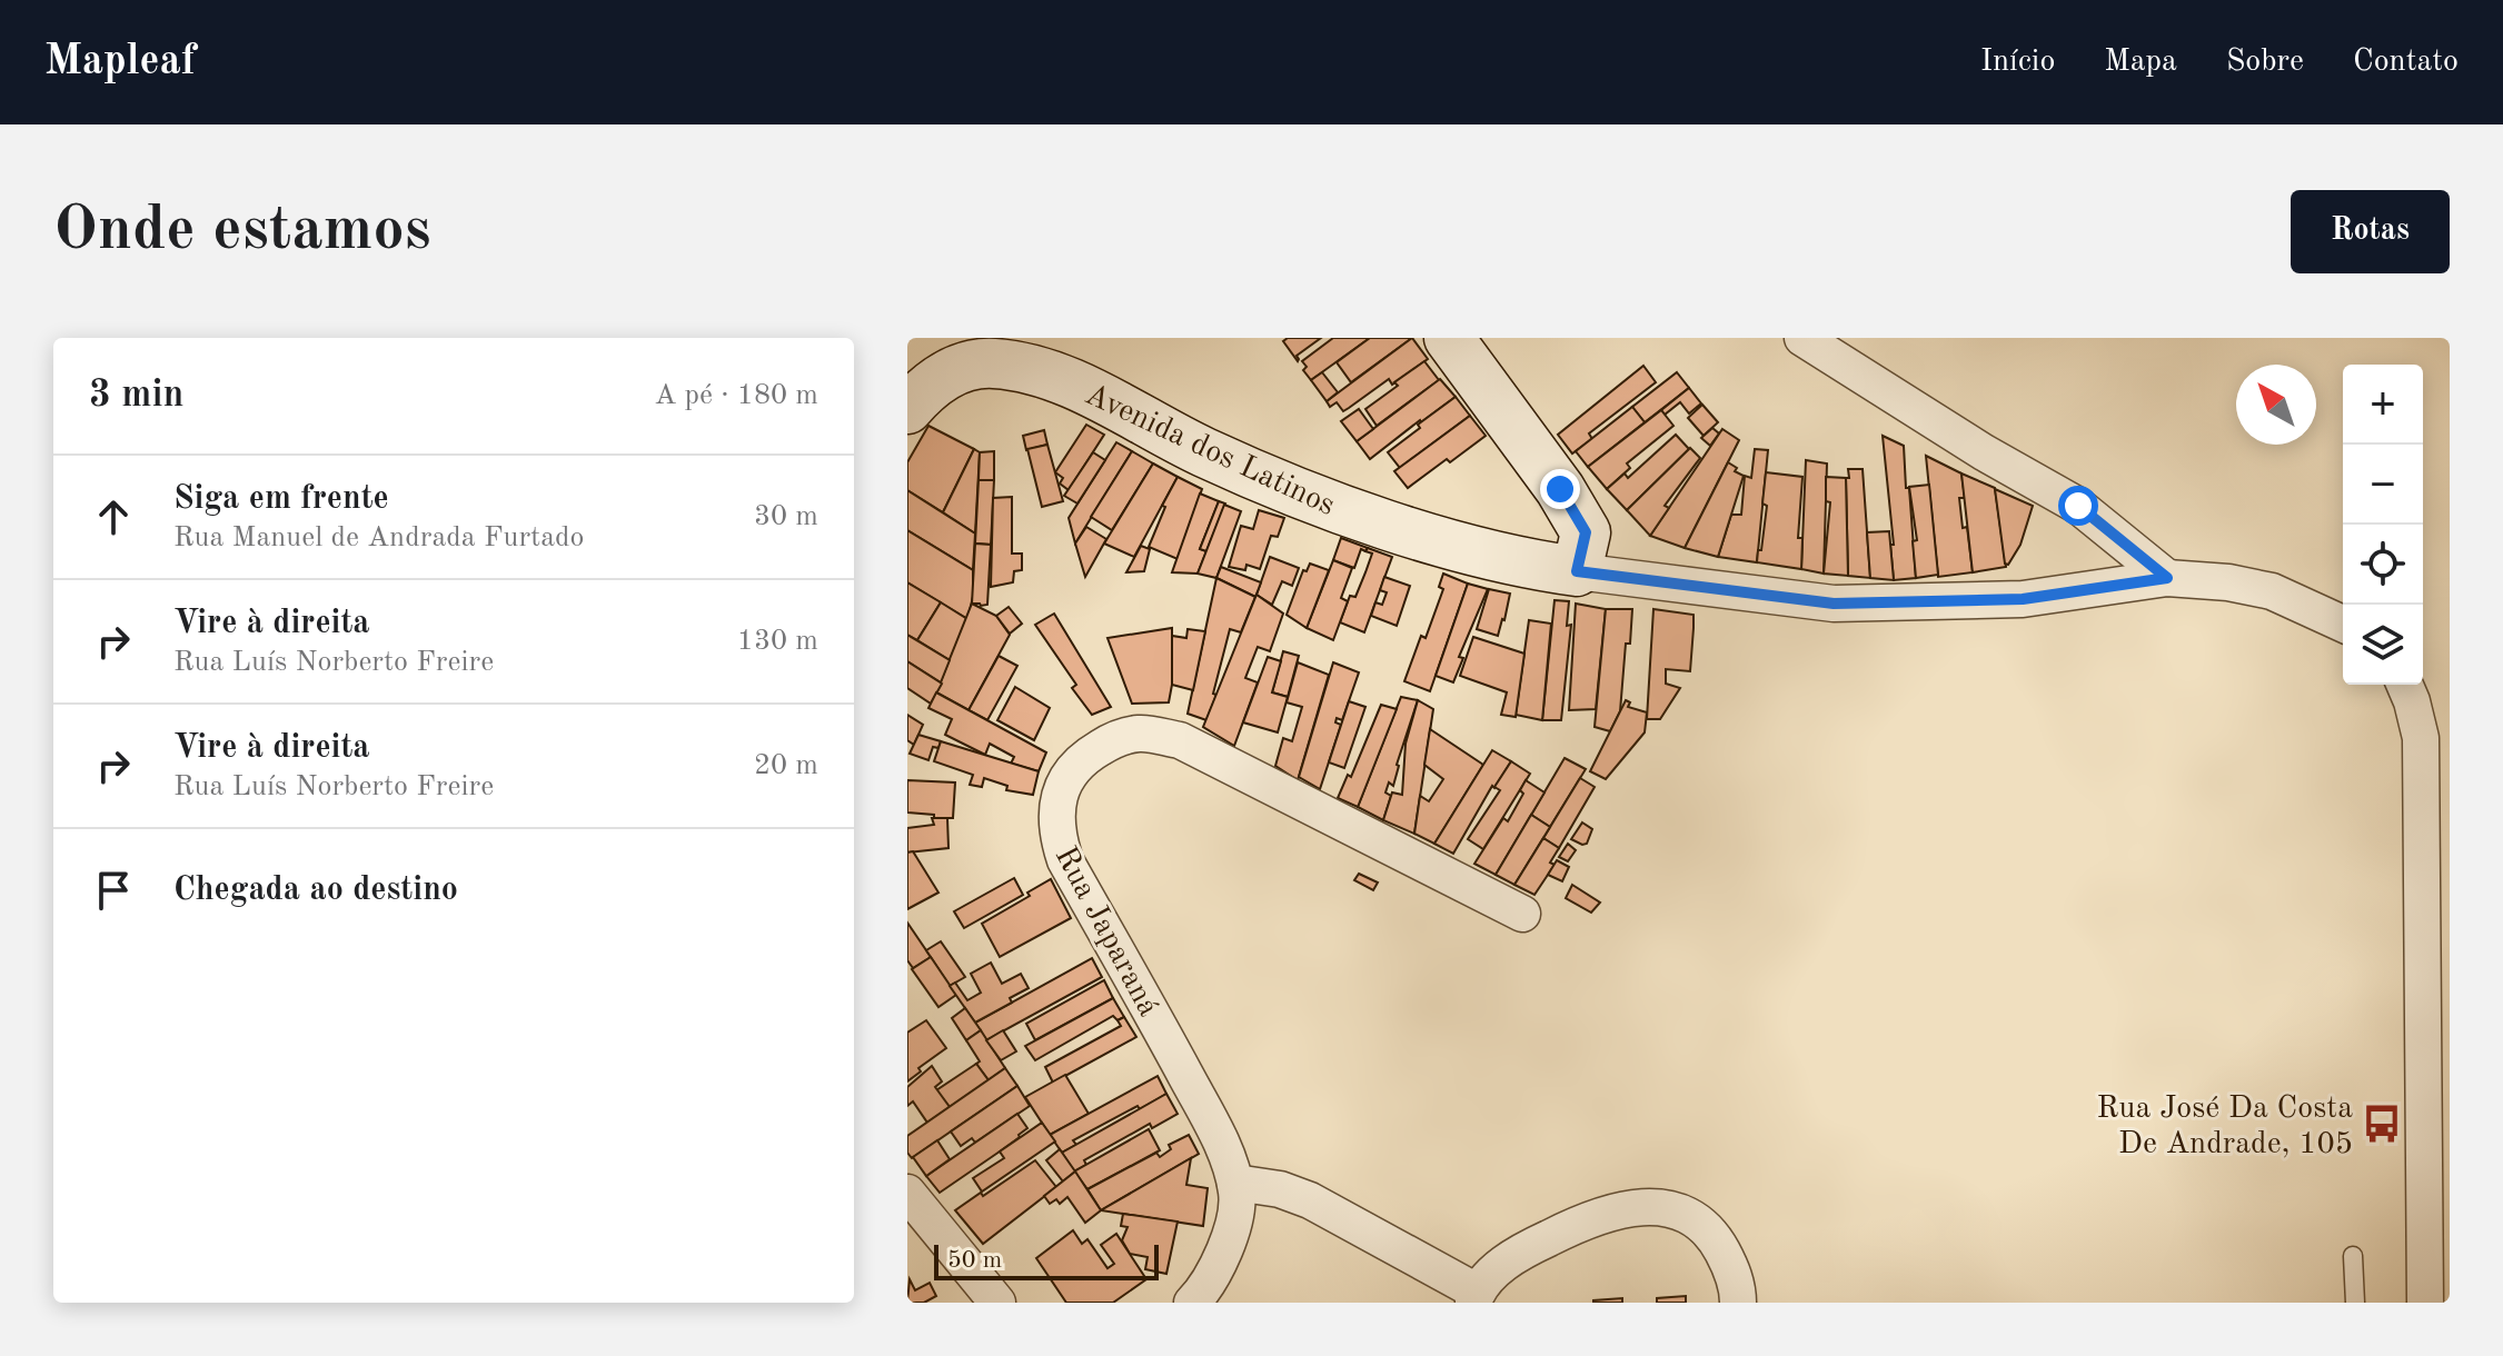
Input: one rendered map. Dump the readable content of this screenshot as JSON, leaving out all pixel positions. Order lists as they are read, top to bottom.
{
  "streets": {
    "main road": ["Avenida dos Latinos"],
    "street": ["Rua Japaraná"]
  },
  "places": {
    "bus stop": ["Rua José Da Costa De Andrade, 105"]
  },
  "scale_bar": "50 m",
  "north": "top left",
  "page": {
    "header": "Mapleaf",
    "nav": [
      "Início",
      "Mapa",
      "Sobre",
      "Contato"
    ],
    "buttons": "Rotas",
    "title": "Onde estamos",
    "heading": ["3 min", "A pé · 180 m"],
    "map_buttons": ["+", "−"],
    "list": [
      ["Siga em frente", "Rua Manuel de Andrada Furtado", "30 m"],
      ["Vire à direita", "Rua Luís Norberto Freire", "130 m"],
      ["Vire à direita", "Rua Luís Norberto Freire", "20 m"],
      "Chegada ao destino"
    ],
    "scale": "50 m"
  }
}
